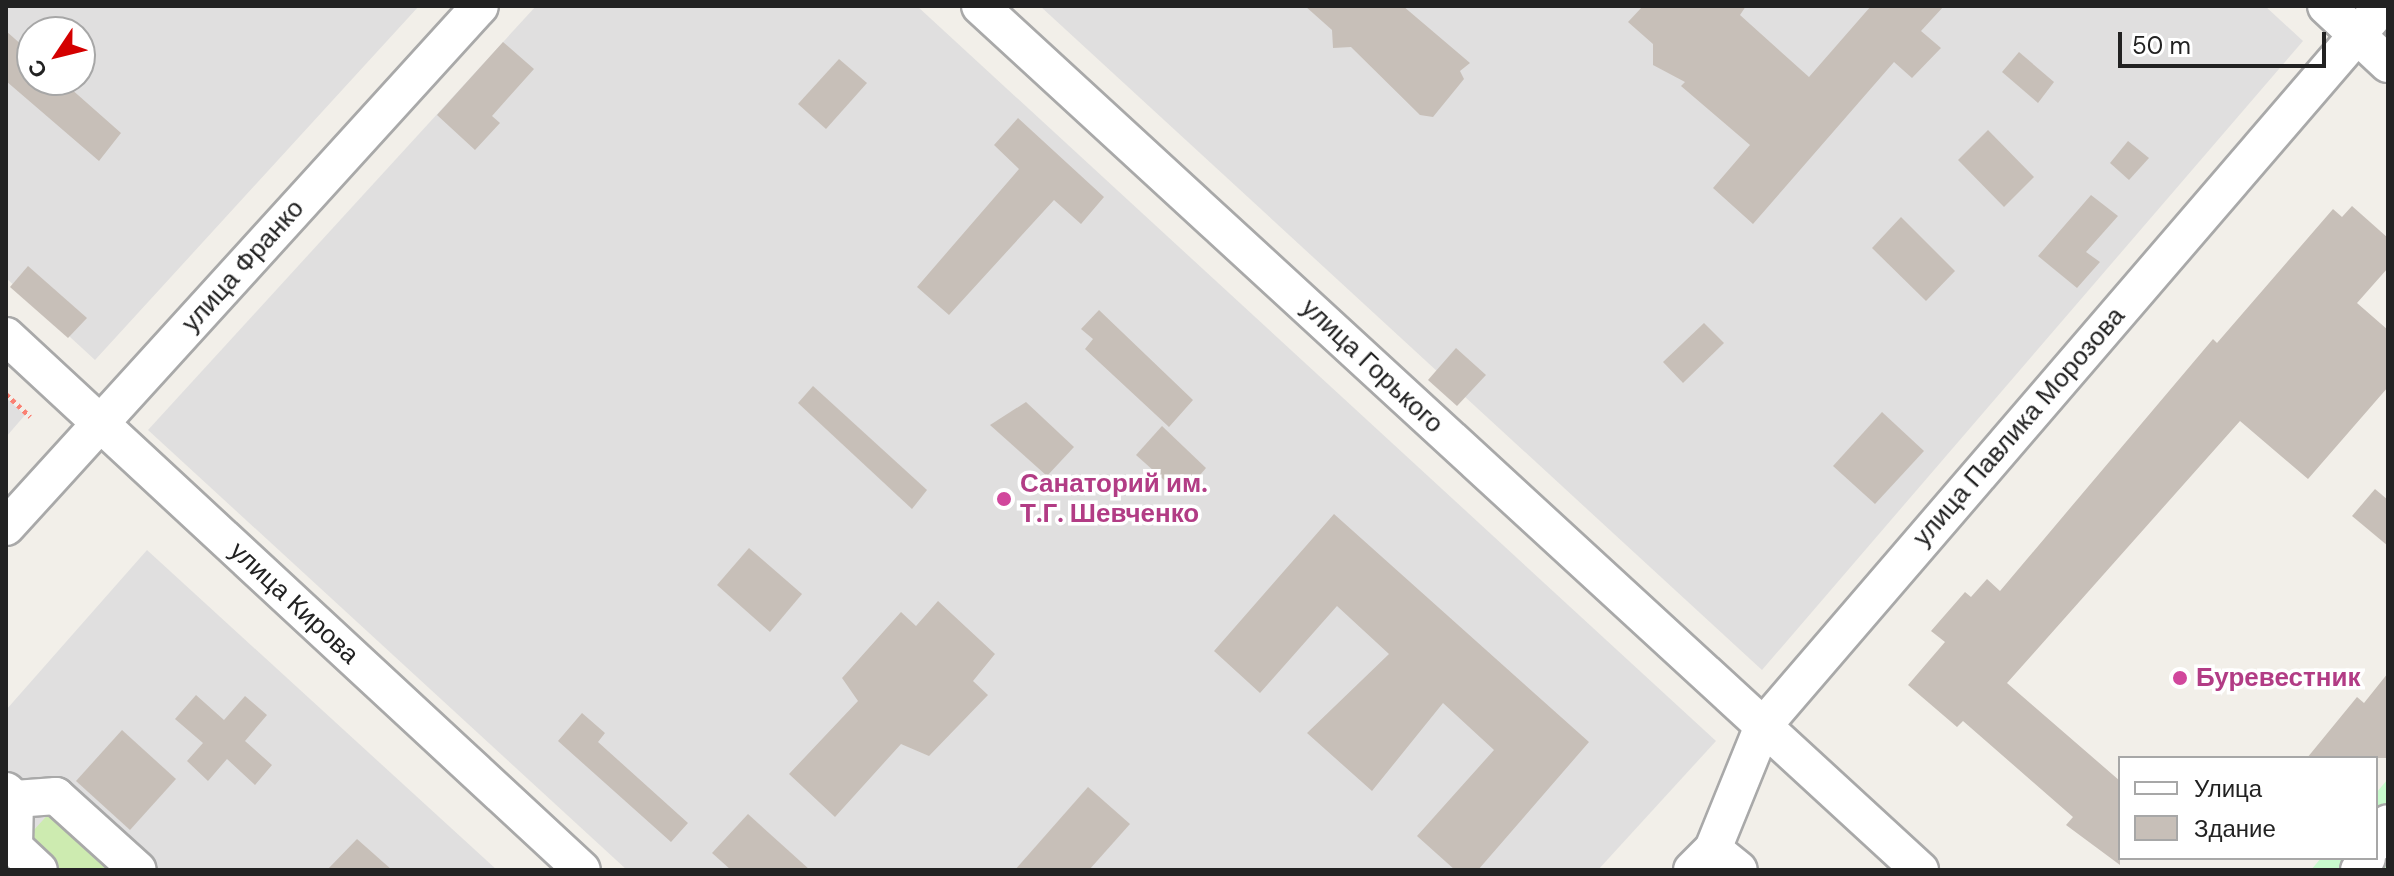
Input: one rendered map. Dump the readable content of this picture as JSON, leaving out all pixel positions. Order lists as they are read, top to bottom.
{
  "streets": {
    "street": [
      "улица Франко",
      "улица Горького",
      "улица Павлика Морозова",
      "улица Кирова"
    ]
  },
  "crossings": [
    ["улица Франко", "улица Кирова"],
    ["улица Горького", "улица Павлика Морозова"]
  ],
  "places": ["Санаторий им. Т.Г. Шевченко", "Буревестник"],
  "legend": ["Улица", "Здание"],
  "scale_bar": "50 m",
  "north": "bottom left"
}
